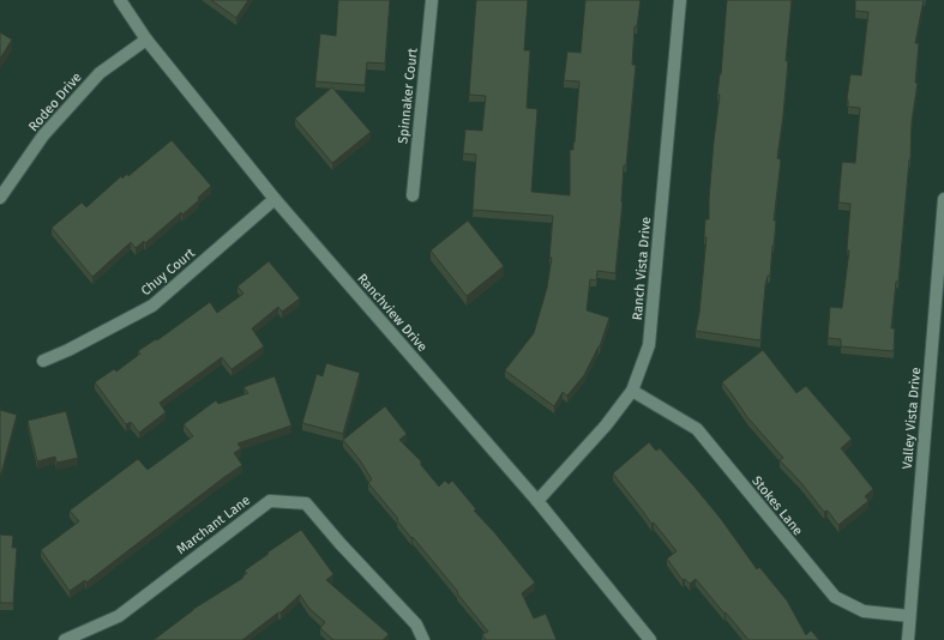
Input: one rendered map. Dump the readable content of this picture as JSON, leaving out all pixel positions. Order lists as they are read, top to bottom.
{
  "streets": {
    "street": [
      "Spinnaker Court",
      "Rodeo Drive",
      "Ranch Vista Drive",
      "Chuy Court",
      "Ranchview Drive",
      "Valley Vista Drive",
      "Stokes Lane",
      "Marchant Lane"
    ]
  },
  "crossings": [
    ["Rodeo Drive", "Ranchview Drive"],
    ["Ranch Vista Drive", "Ranchview Drive"],
    ["Ranch Vista Drive", "Stokes Lane"],
    ["Chuy Court", "Ranchview Drive"],
    ["Valley Vista Drive", "Stokes Lane"]
  ]
}
